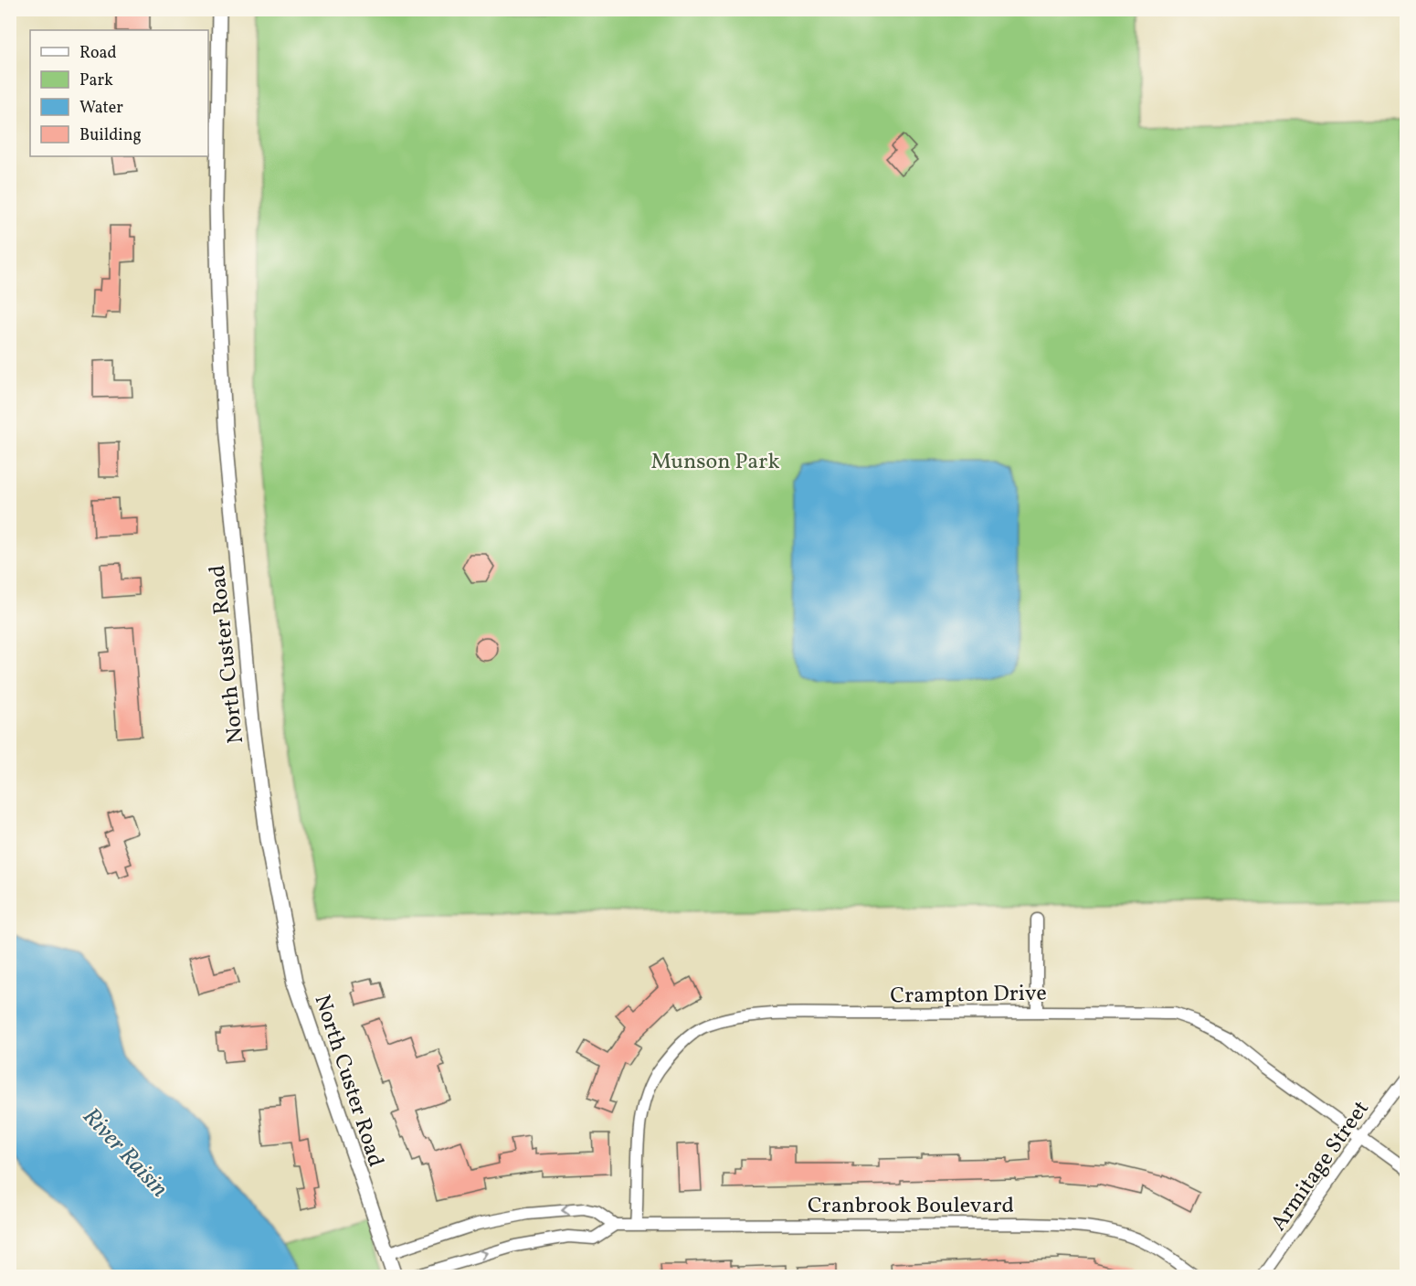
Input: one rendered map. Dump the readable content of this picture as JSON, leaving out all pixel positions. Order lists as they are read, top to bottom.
{
  "streets": {
    "street": [
      "North Custer Road",
      "Crampton Drive",
      "Armitage Street",
      "Cranbrook Boulevard"
    ]
  },
  "crossings": [
    ["Crampton Drive", "Armitage Street"],
    ["Crampton Drive", "Cranbrook Boulevard"]
  ],
  "water": ["River Raisin"],
  "parks": ["Munson Park"],
  "legend": [
    "Road",
    "Park",
    "Water",
    "Building"
  ]
}
